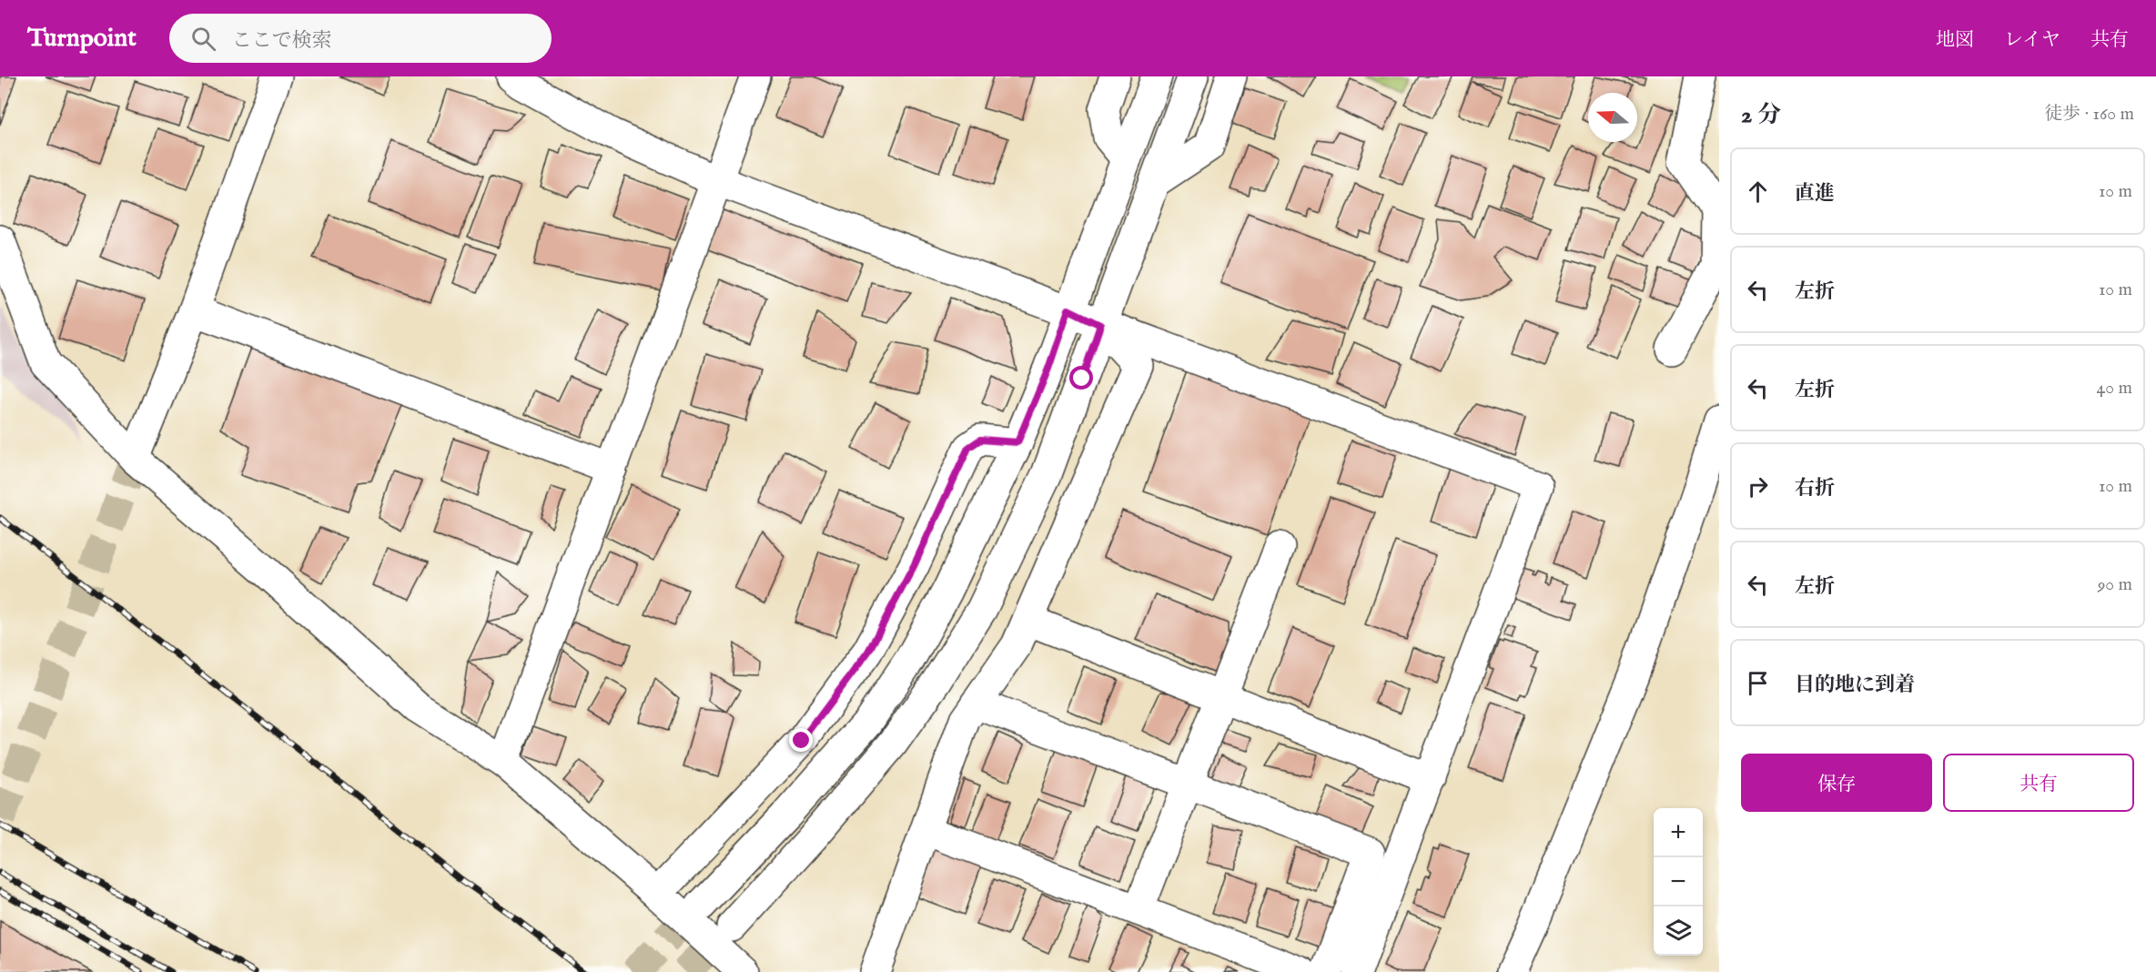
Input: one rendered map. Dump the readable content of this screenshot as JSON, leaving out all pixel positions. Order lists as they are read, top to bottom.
{
  "north": "left",
  "page": {
    "header": "Turnpoint",
    "search": "ここで検索",
    "nav": ["地図", "レイヤ", "共有"],
    "heading": ["2 分", "徒歩 · 160 m"],
    "list": [
      ["直進", "10 m"],
      ["左折", "10 m"],
      ["左折", "40 m"],
      ["右折", "10 m"],
      ["左折", "90 m"],
      "目的地に到着"
    ],
    "buttons": ["保存", "共有"],
    "map_buttons": ["+", "−"]
  }
}
